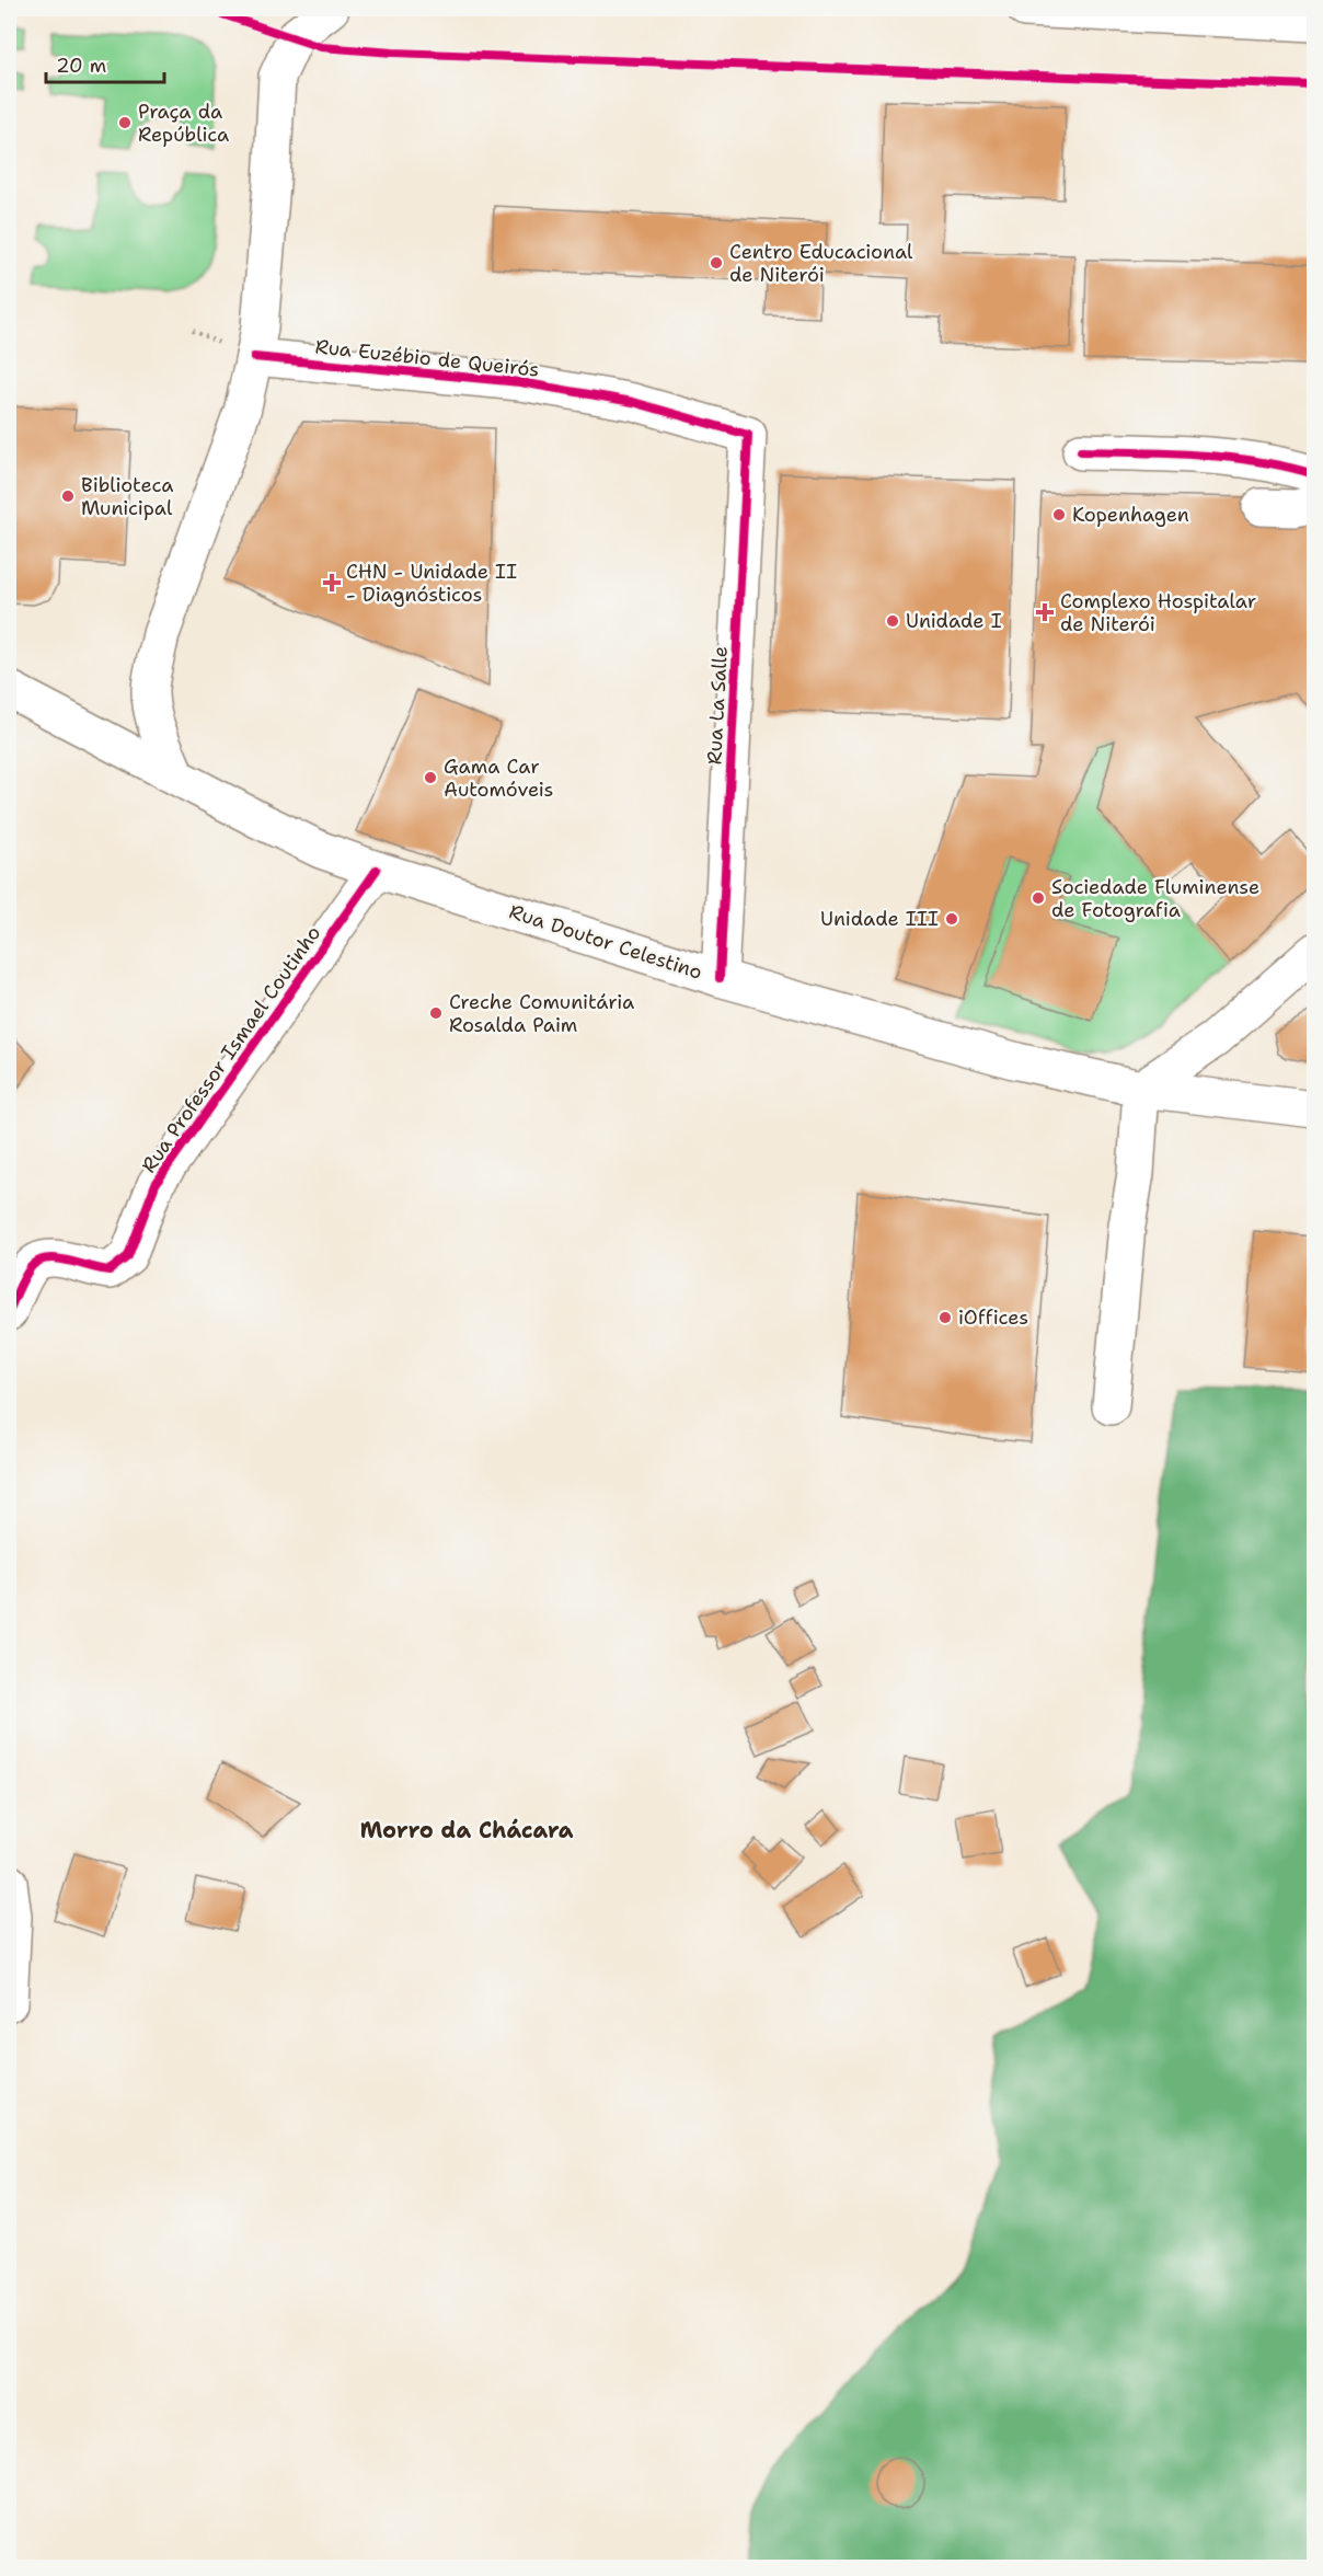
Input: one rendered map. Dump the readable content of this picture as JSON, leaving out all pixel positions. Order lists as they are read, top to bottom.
{
  "streets": {
    "main road": [
      "Rua Euzébio de Queirós",
      "Rua La Salle",
      "Rua Doutor Celestino",
      "Rua Professor Ismael Coutinho"
    ]
  },
  "crossings": [
    ["Rua Euzébio de Queirós", "Rua La Salle"],
    ["Rua La Salle", "Rua Doutor Celestino"],
    ["Rua Doutor Celestino", "Rua Professor Ismael Coutinho"]
  ],
  "districts": ["Morro da Chácara"],
  "places": {
    "other": [
      "Praça da República",
      "Centro Educacional de Niterói",
      "Biblioteca Municipal",
      "Kopenhagen",
      "Unidade I",
      "Gama Car Automóveis",
      "Sociedade Fluminense de Fotografia",
      "Unidade III",
      "Creche Comunitária Rosalda Paim",
      "iOffices"
    ],
    "health": ["CHN - Unidade II - Diagnósticos", "Complexo Hospitalar de Niterói"]
  },
  "scale_bar": "20 m"
}
